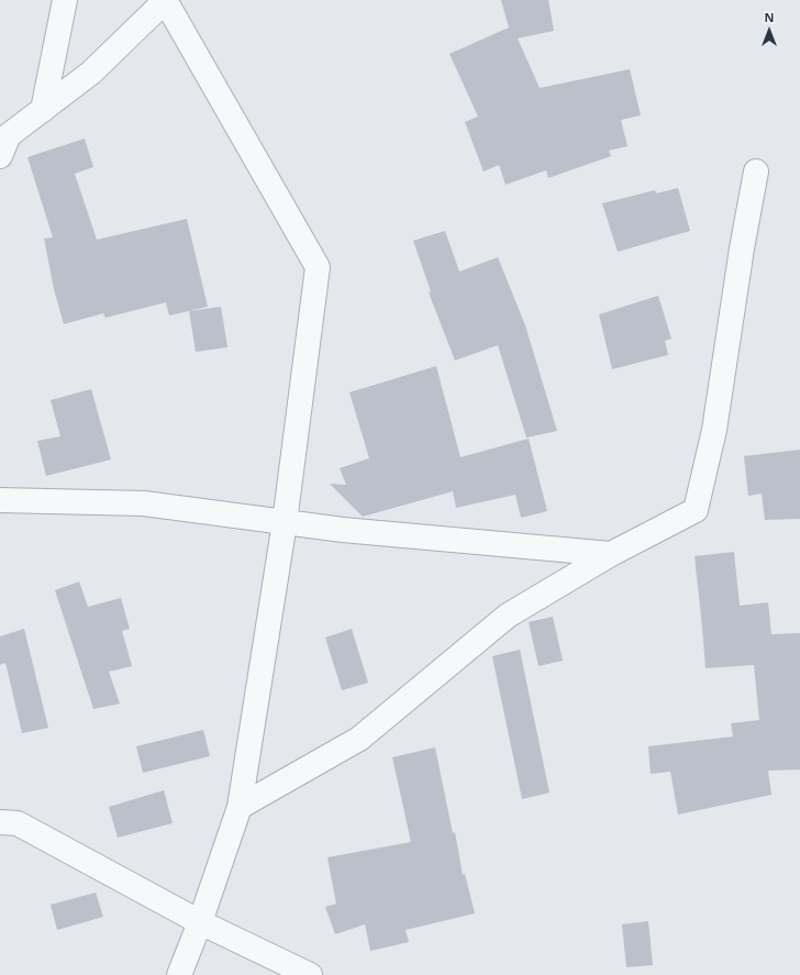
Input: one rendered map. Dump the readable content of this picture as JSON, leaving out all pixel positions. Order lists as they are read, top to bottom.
{
  "north": "top"
}
